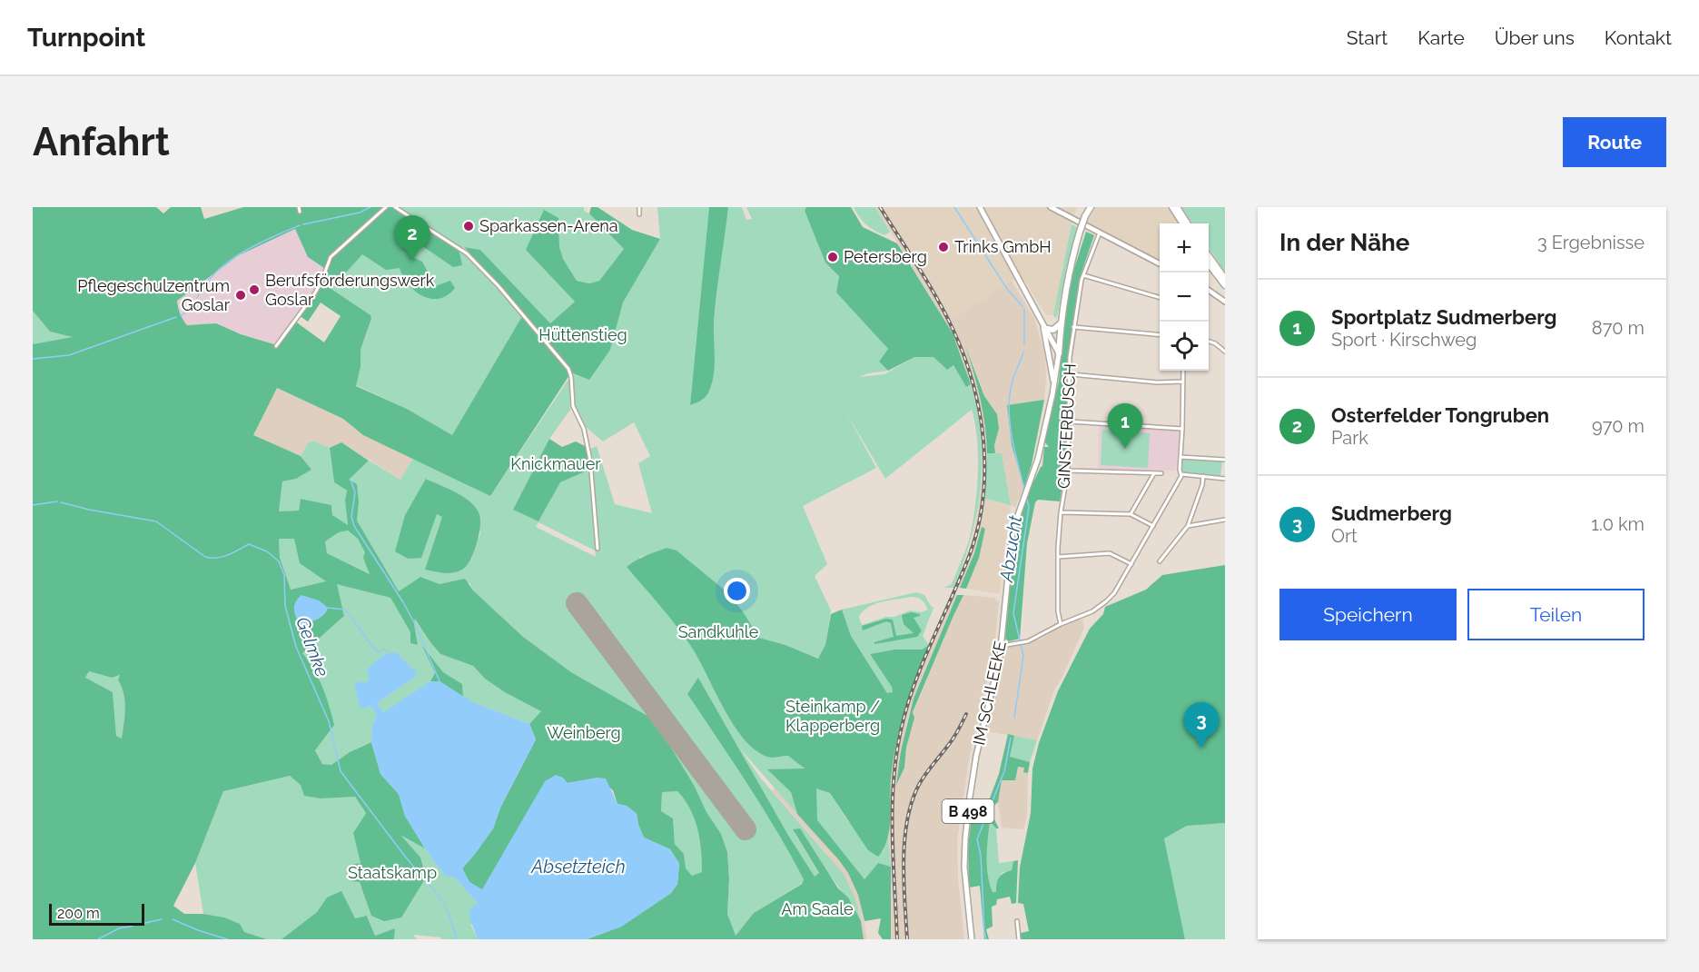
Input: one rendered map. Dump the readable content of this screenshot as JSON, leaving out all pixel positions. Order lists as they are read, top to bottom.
{
  "streets": {
    "main road": ["IM SCHLEEKE", "B 498"],
    "street": ["GINSTERBUSCH"]
  },
  "water": ["Abzucht", "Gelmke", "Absetzteich"],
  "parks": [
    "Hüttenstieg",
    "Knickmauer",
    "Sandkuhle",
    "Steinkamp / Klapperberg",
    "Weinberg",
    "Staatskamp",
    "Am Saale"
  ],
  "places": [
    "Sparkassen-Arena",
    "Trinks GmbH",
    "Petersberg",
    "Berufsförderungswerk Goslar",
    "Pflegeschulzentrum Goslar"
  ],
  "scale_bar": "200 m",
  "page": {
    "header": "Turnpoint",
    "nav": [
      "Start",
      "Karte",
      "Über uns",
      "Kontakt"
    ],
    "buttons": [
      "Route",
      ["Speichern", "Teilen"]
    ],
    "title": "Anfahrt",
    "heading": ["In der Nähe", "3 Ergebnisse"],
    "pins": ["2", "1", "3"],
    "map_buttons": ["+", "−"],
    "list": [
      {
        "mark": "1",
        "name": "Sportplatz Sudmerberg",
        "note": "Sport · Kirschweg",
        "value": "870 m"
      },
      {
        "mark": "2",
        "name": "Osterfelder Tongruben",
        "note": "Park",
        "value": "970 m"
      },
      {
        "mark": "3",
        "name": "Sudmerberg",
        "note": "Ort",
        "value": "1.0 km"
      }
    ],
    "scale": "200 m"
  }
}
